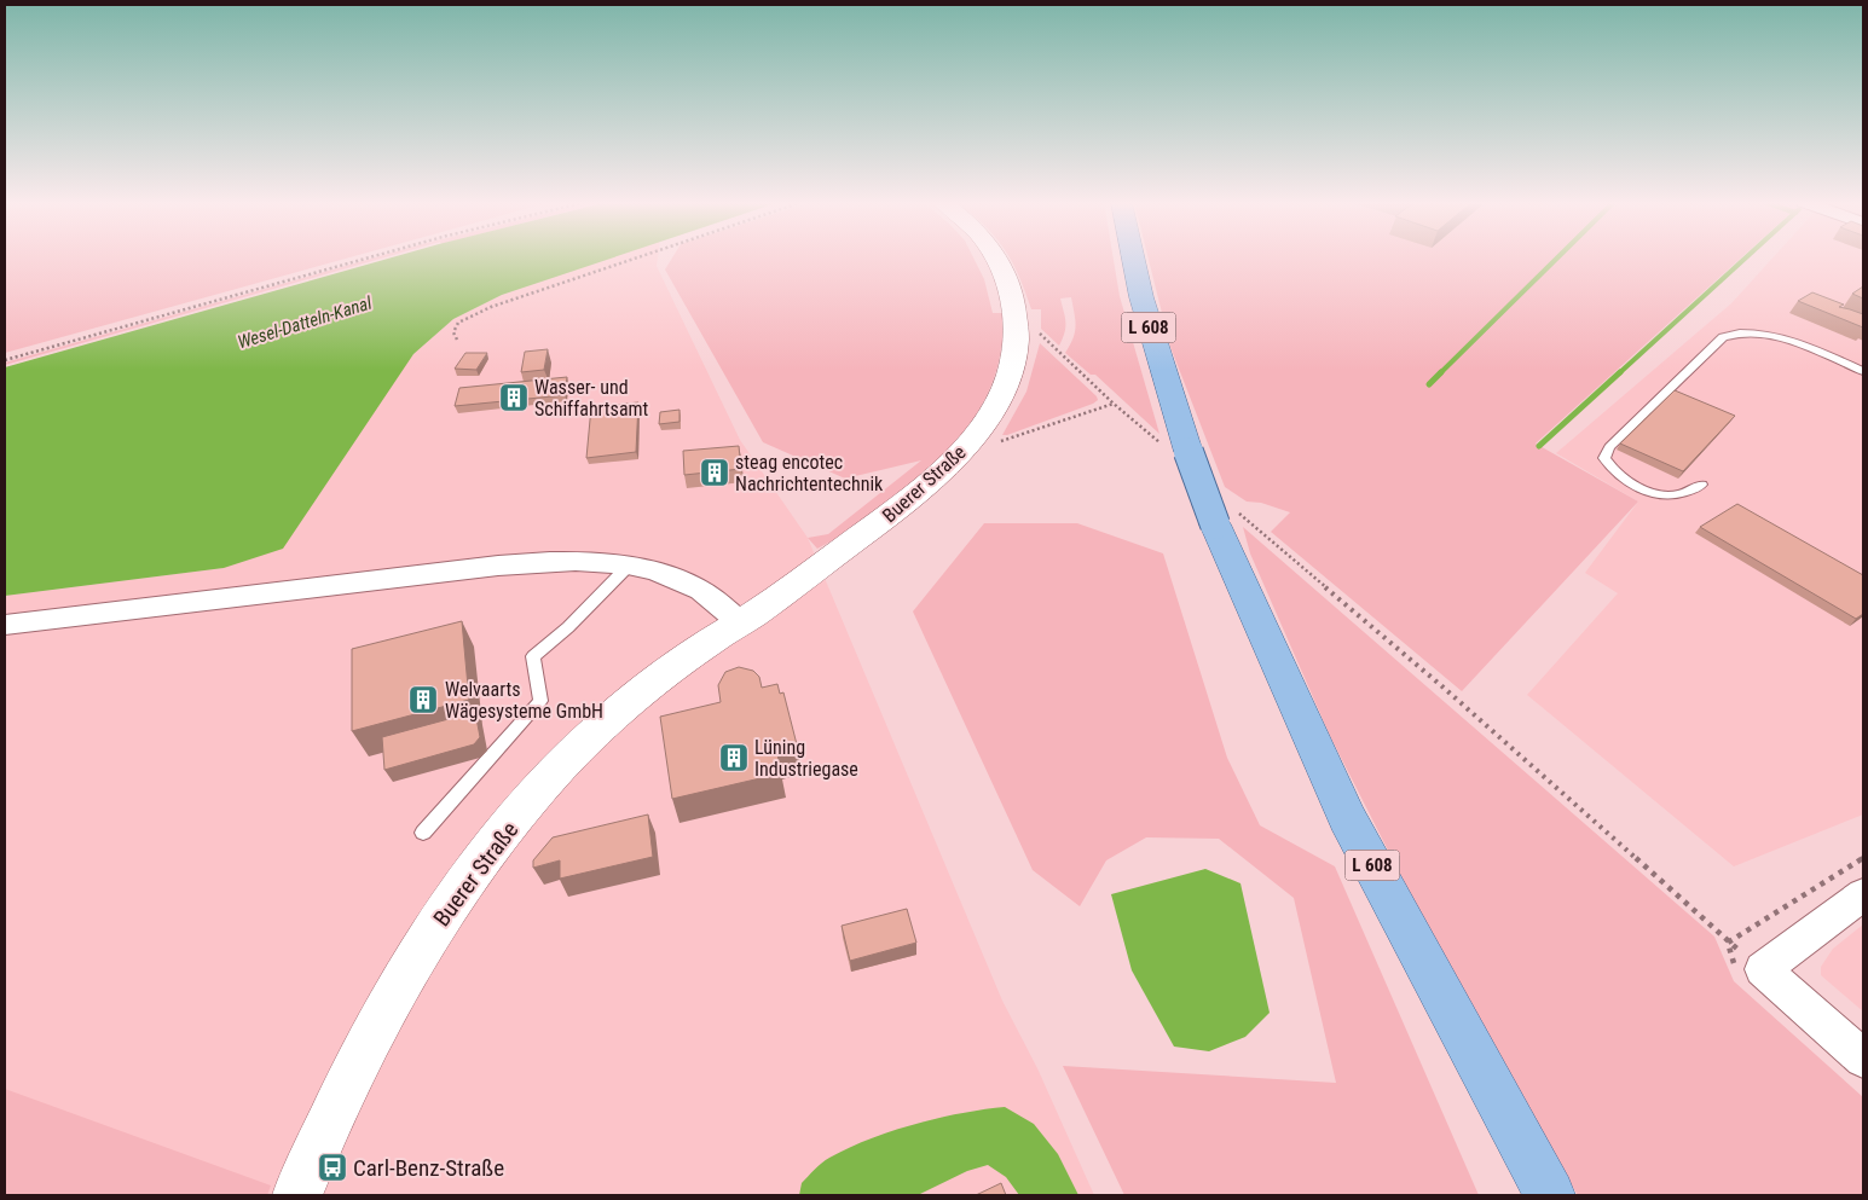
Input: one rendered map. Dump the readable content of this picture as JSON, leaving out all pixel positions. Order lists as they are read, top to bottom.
{
  "streets": {
    "main road": ["L 608"],
    "street": ["Buerer Straße"]
  },
  "water": ["Wesel-Datteln-Kanal"],
  "places": {
    "building": [
      "Wasser- und Schiffahrtsamt",
      "steag encotec Nachrichtentechnik",
      "Welvaarts Wägesysteme GmbH",
      "Lüning Industriegase"
    ],
    "bus stop": ["Carl-Benz-Straße"]
  }
}
